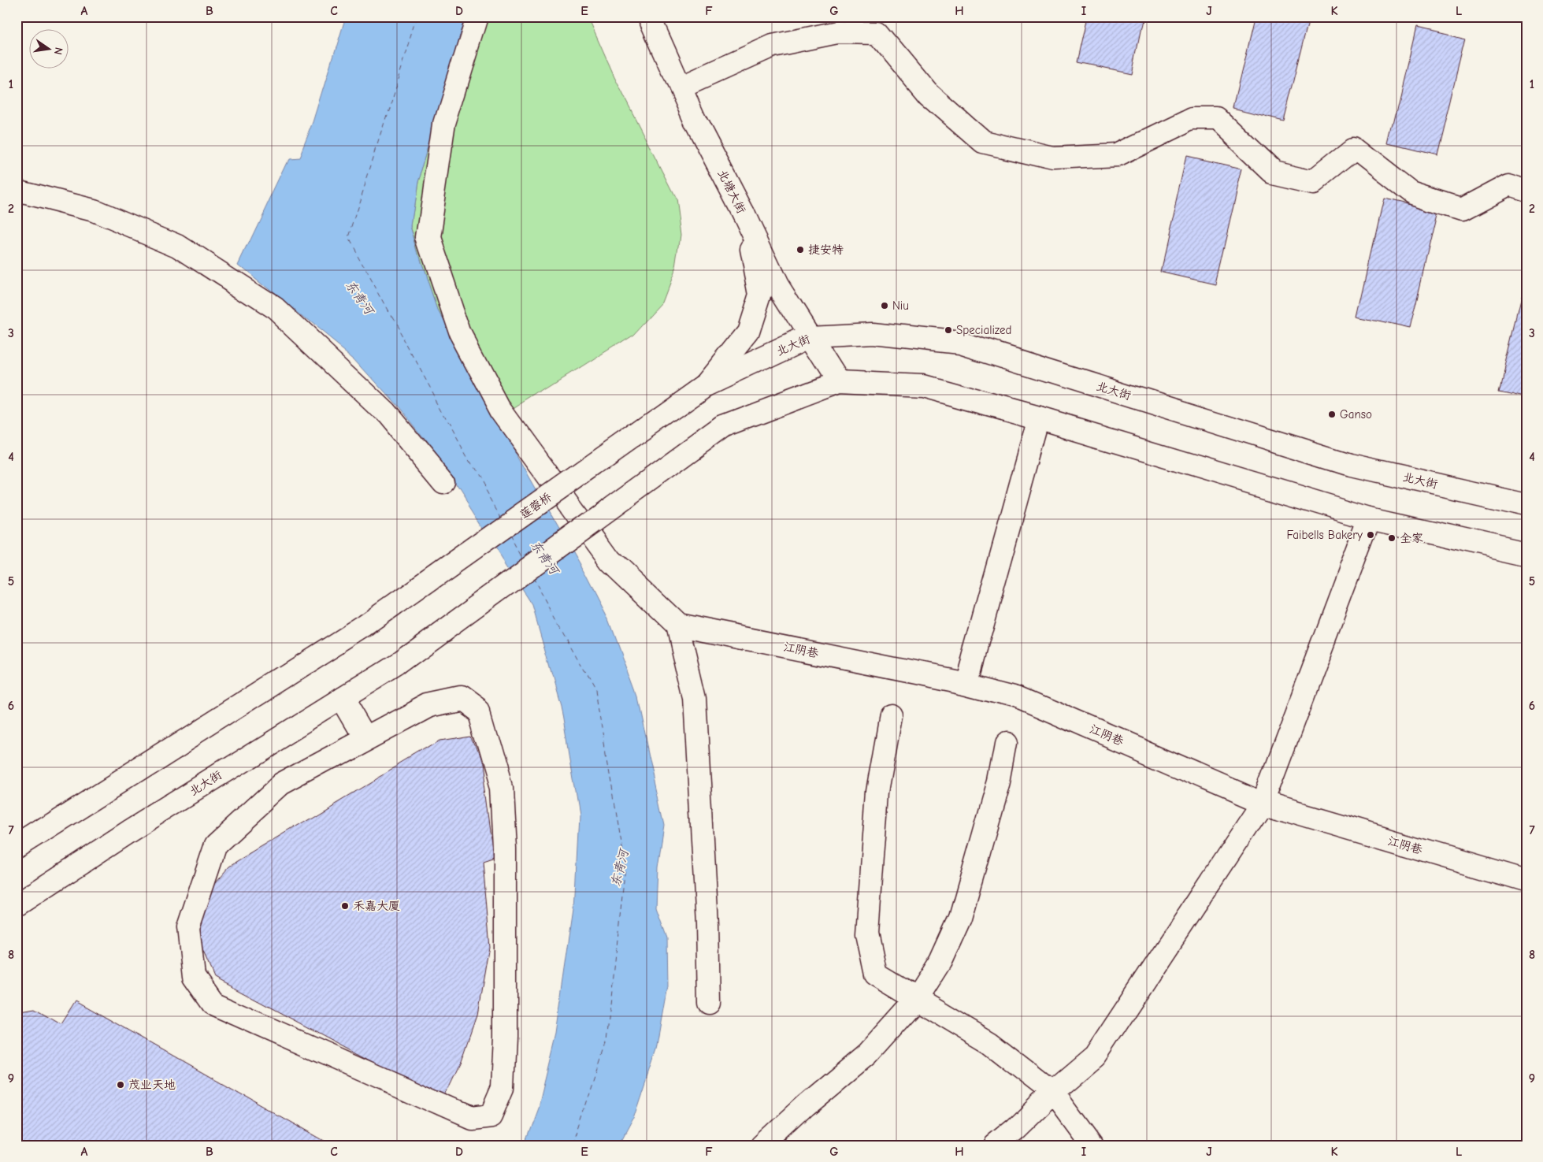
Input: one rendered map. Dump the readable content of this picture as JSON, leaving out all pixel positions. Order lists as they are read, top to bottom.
{
  "streets": {
    "street": [
      "北塘大街",
      "北大街",
      "莲蓉桥",
      "江阴巷"
    ]
  },
  "crossings": [
    ["北塘大街", "北大街"],
    ["北塘大街", "莲蓉桥"],
    ["北大街", "莲蓉桥"]
  ],
  "water": ["东青河"],
  "places": [
    "捷安特",
    "Niu",
    "Specialized",
    "Ganso",
    "Faibells Bakery",
    "全家",
    "禾嘉大厦",
    "茂业天地"
  ],
  "north": "right",
  "grid": {
    "columns": [
      "A",
      "B",
      "C",
      "D",
      "E",
      "F",
      "G",
      "H",
      "I",
      "J",
      "K",
      "L"
    ],
    "rows": [
      "1",
      "2",
      "3",
      "4",
      "5",
      "6",
      "7",
      "8",
      "9"
    ]
  }
}
